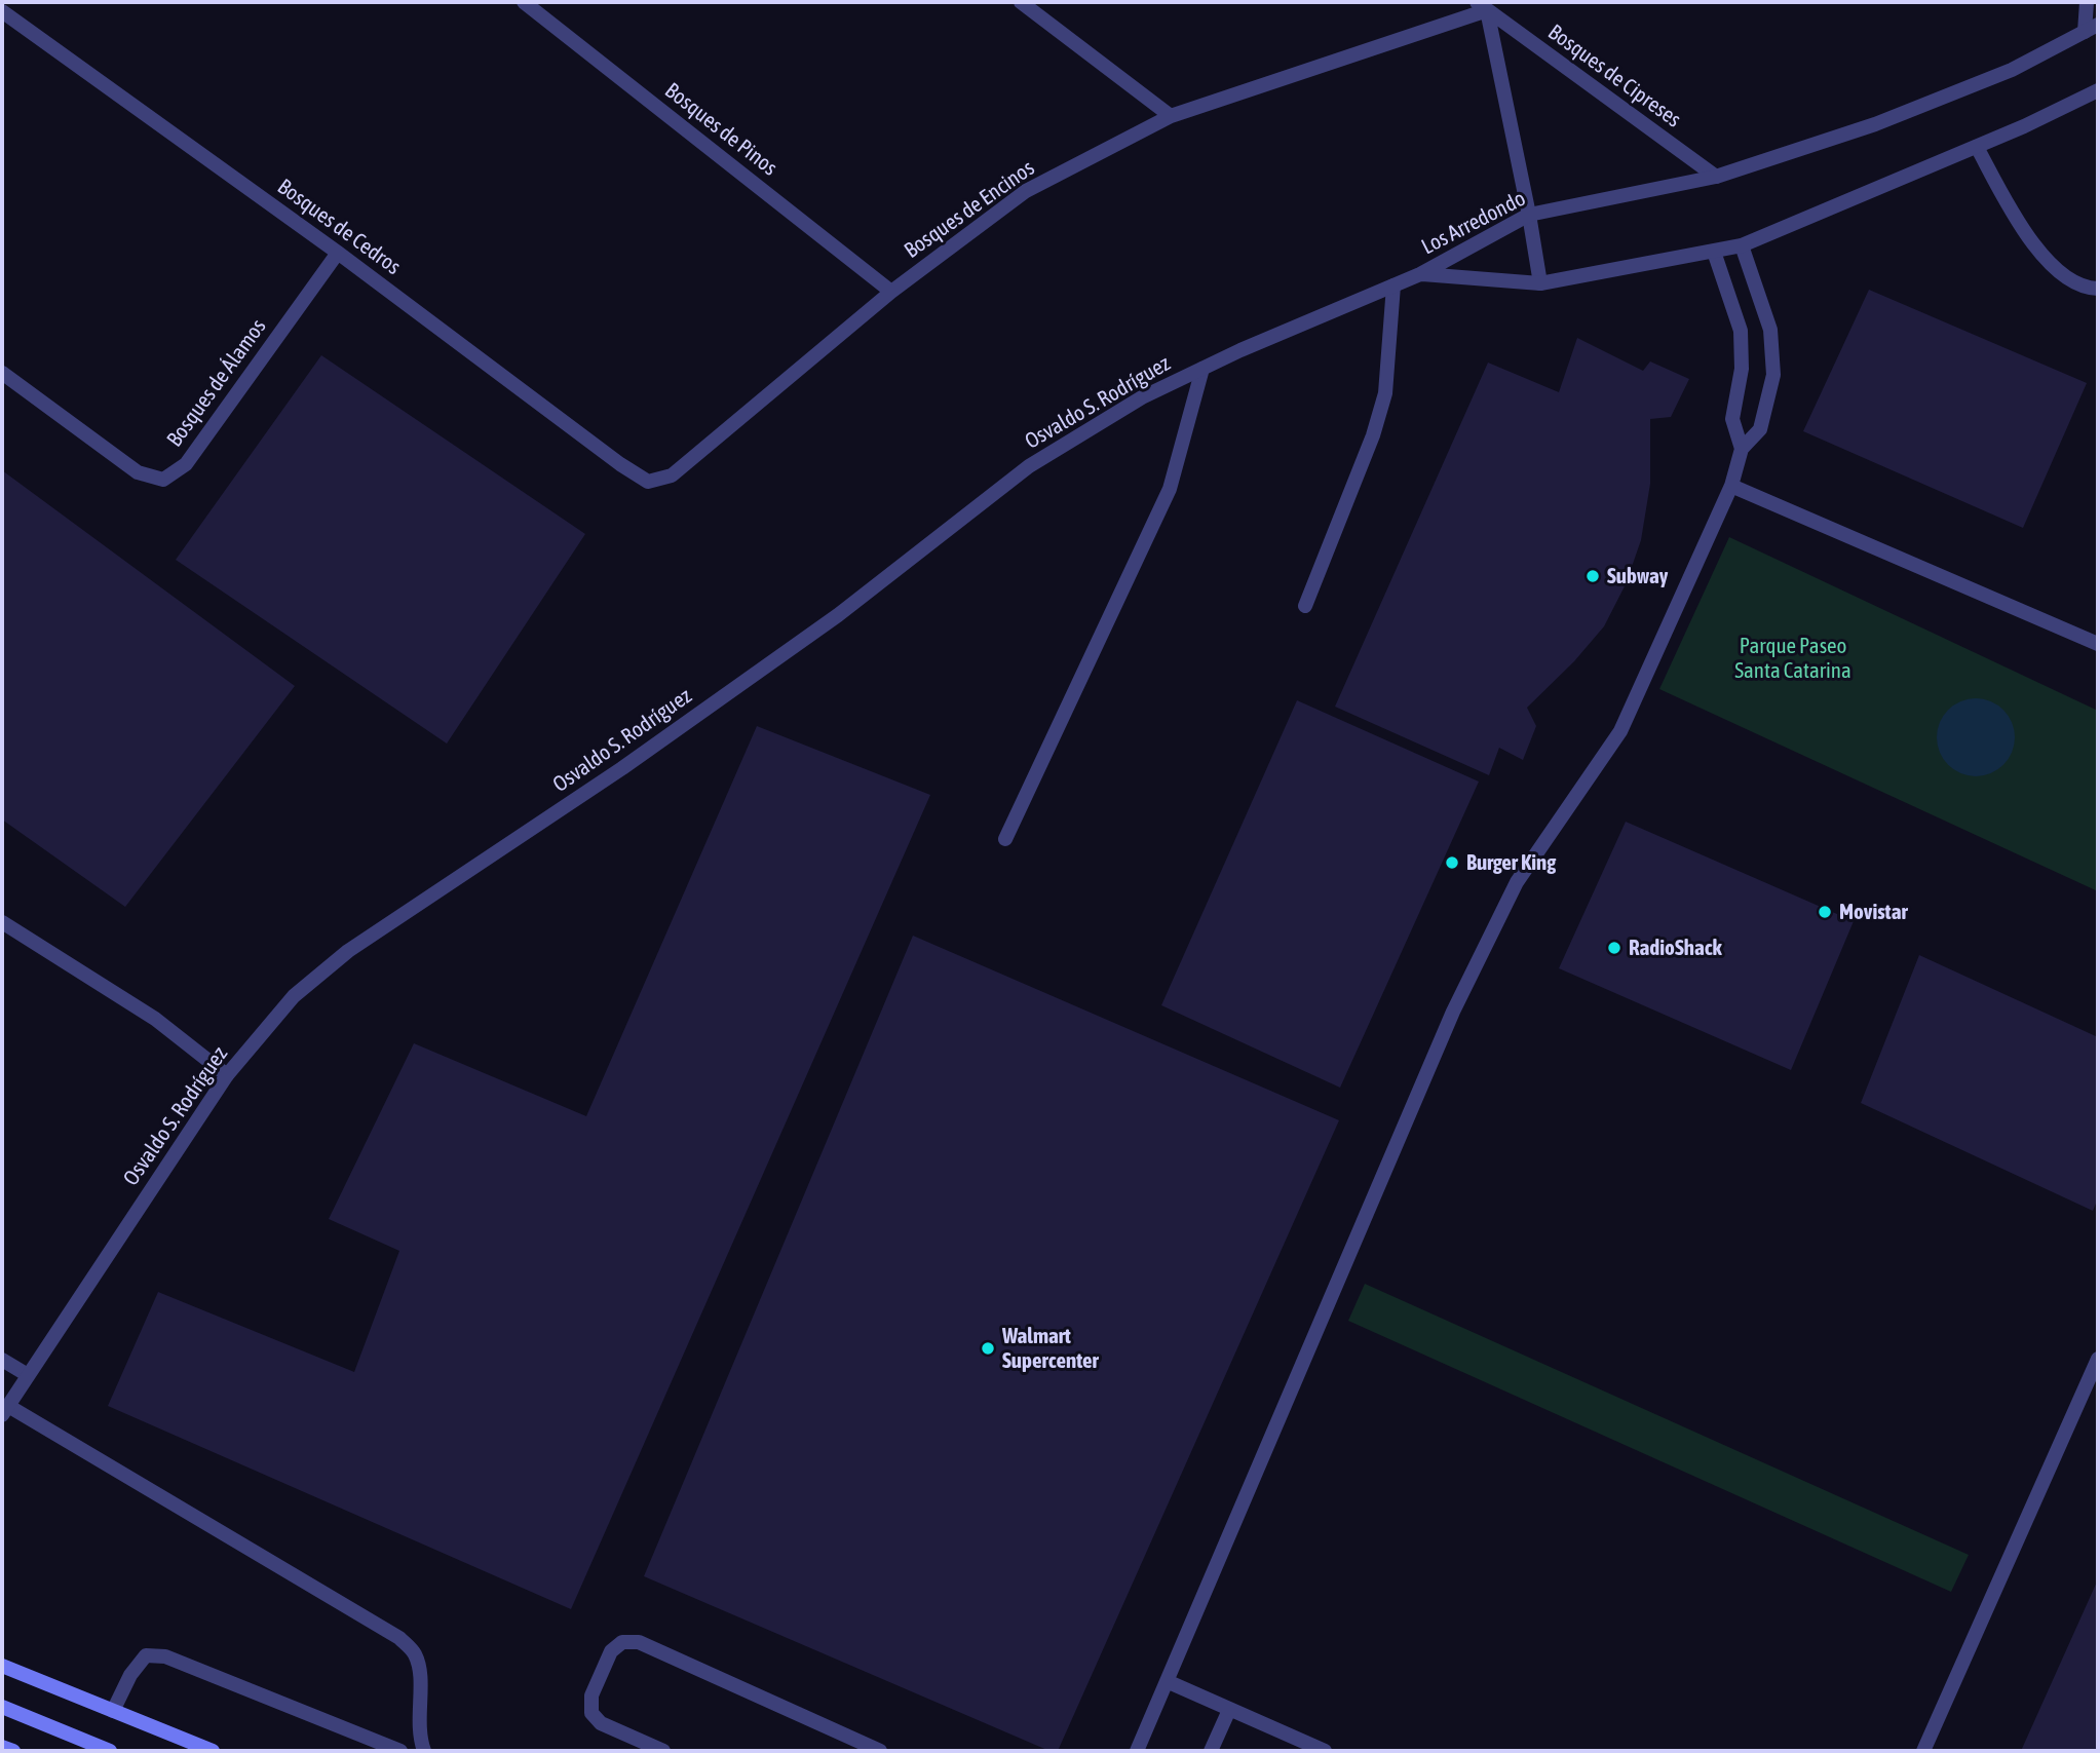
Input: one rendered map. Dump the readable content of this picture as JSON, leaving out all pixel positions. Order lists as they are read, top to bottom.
{
  "streets": {
    "street": [
      "Bosques de Cipreses",
      "Bosques de Pinos",
      "Bosques de Encinos",
      "Los Arredondo",
      "Bosques de Cedros",
      "Bosques de Álamos",
      "Osvaldo S. Rodríguez"
    ]
  },
  "crossings": [
    ["Bosques de Cipreses", "Bosques de Encinos"],
    ["Bosques de Cipreses", "Los Arredondo"],
    ["Bosques de Pinos", "Bosques de Encinos"],
    ["Bosques de Encinos", "Bosques de Cedros"],
    ["Los Arredondo", "Osvaldo S. Rodríguez"],
    ["Bosques de Cedros", "Bosques de Álamos"]
  ],
  "parks": ["Parque Paseo Santa Catarina"],
  "places": [
    "Subway",
    "Burger King",
    "Movistar",
    "RadioShack",
    "Walmart Supercenter"
  ]
}
